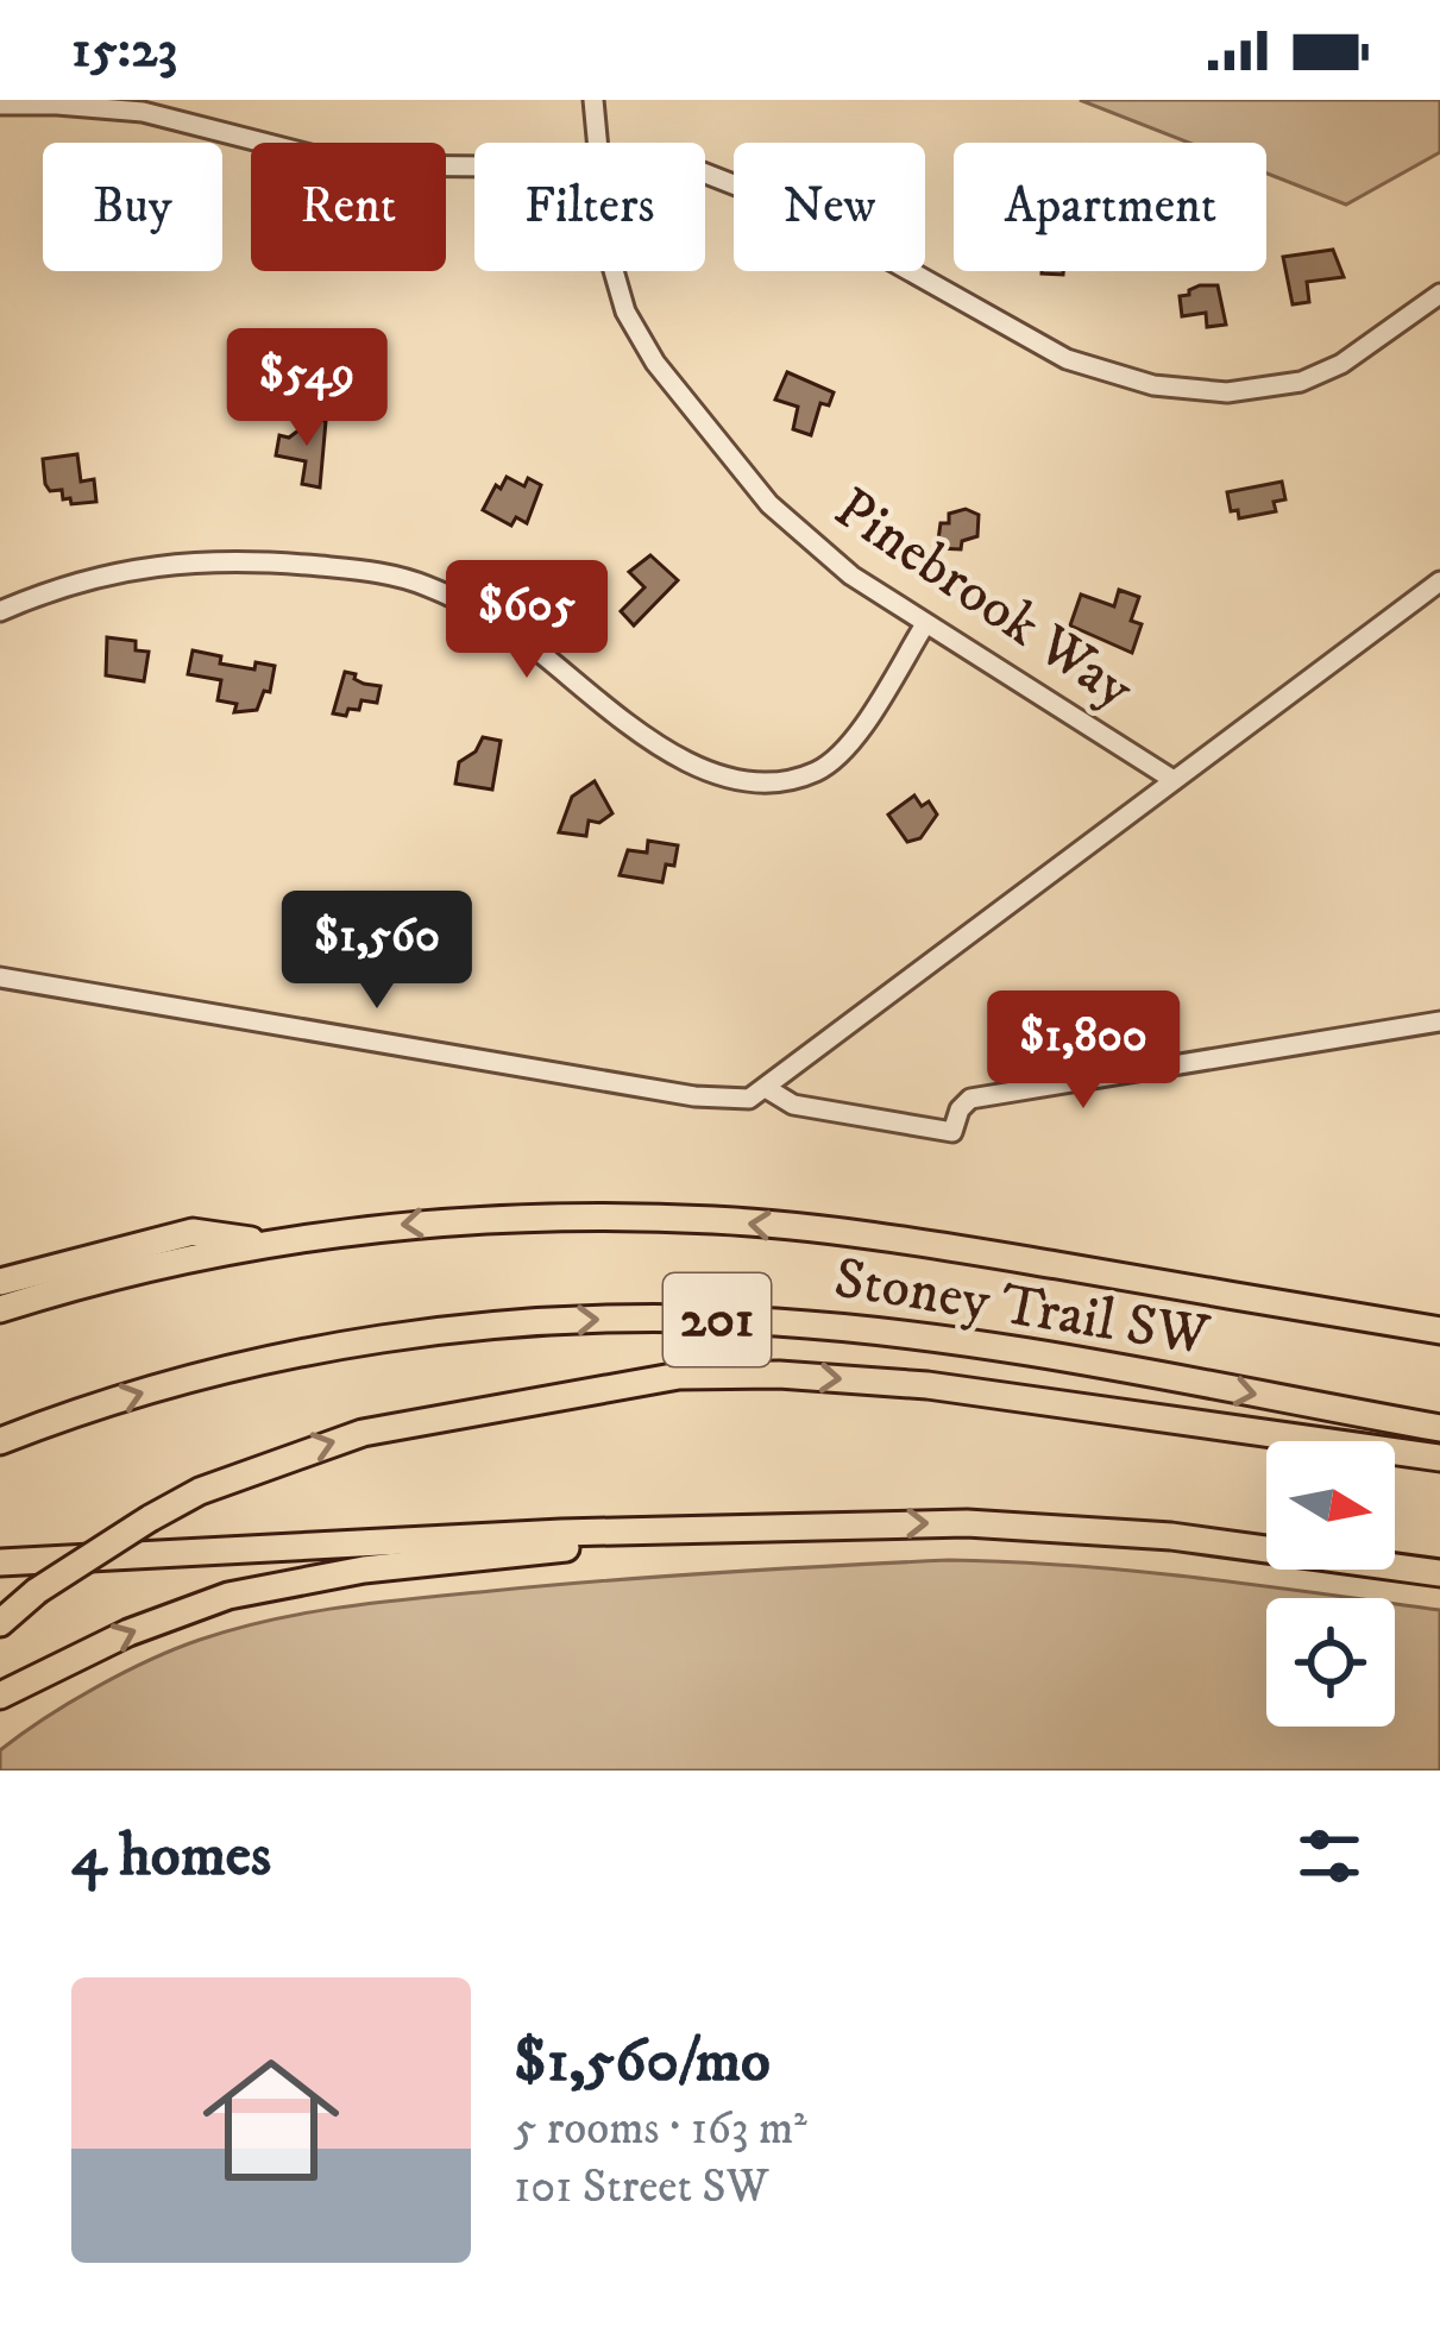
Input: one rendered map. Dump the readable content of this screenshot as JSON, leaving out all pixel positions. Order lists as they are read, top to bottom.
{
  "streets": {
    "highway": ["Stoney Trail SW", "201"],
    "street": ["Pinebrook Way"]
  },
  "north": "right",
  "page": {
    "status": "15:23",
    "chip": [
      "Buy",
      "Rent",
      "Filters",
      "New",
      "Apartment"
    ],
    "price": [
      "$549",
      "$605",
      "$1,560",
      "$1,800"
    ],
    "heading": "4 homes",
    "list": [
      {
        "name": "$1,560/mo",
        "note": "5 rooms · 163 m² · 101 Street SW"
      }
    ]
  }
}
